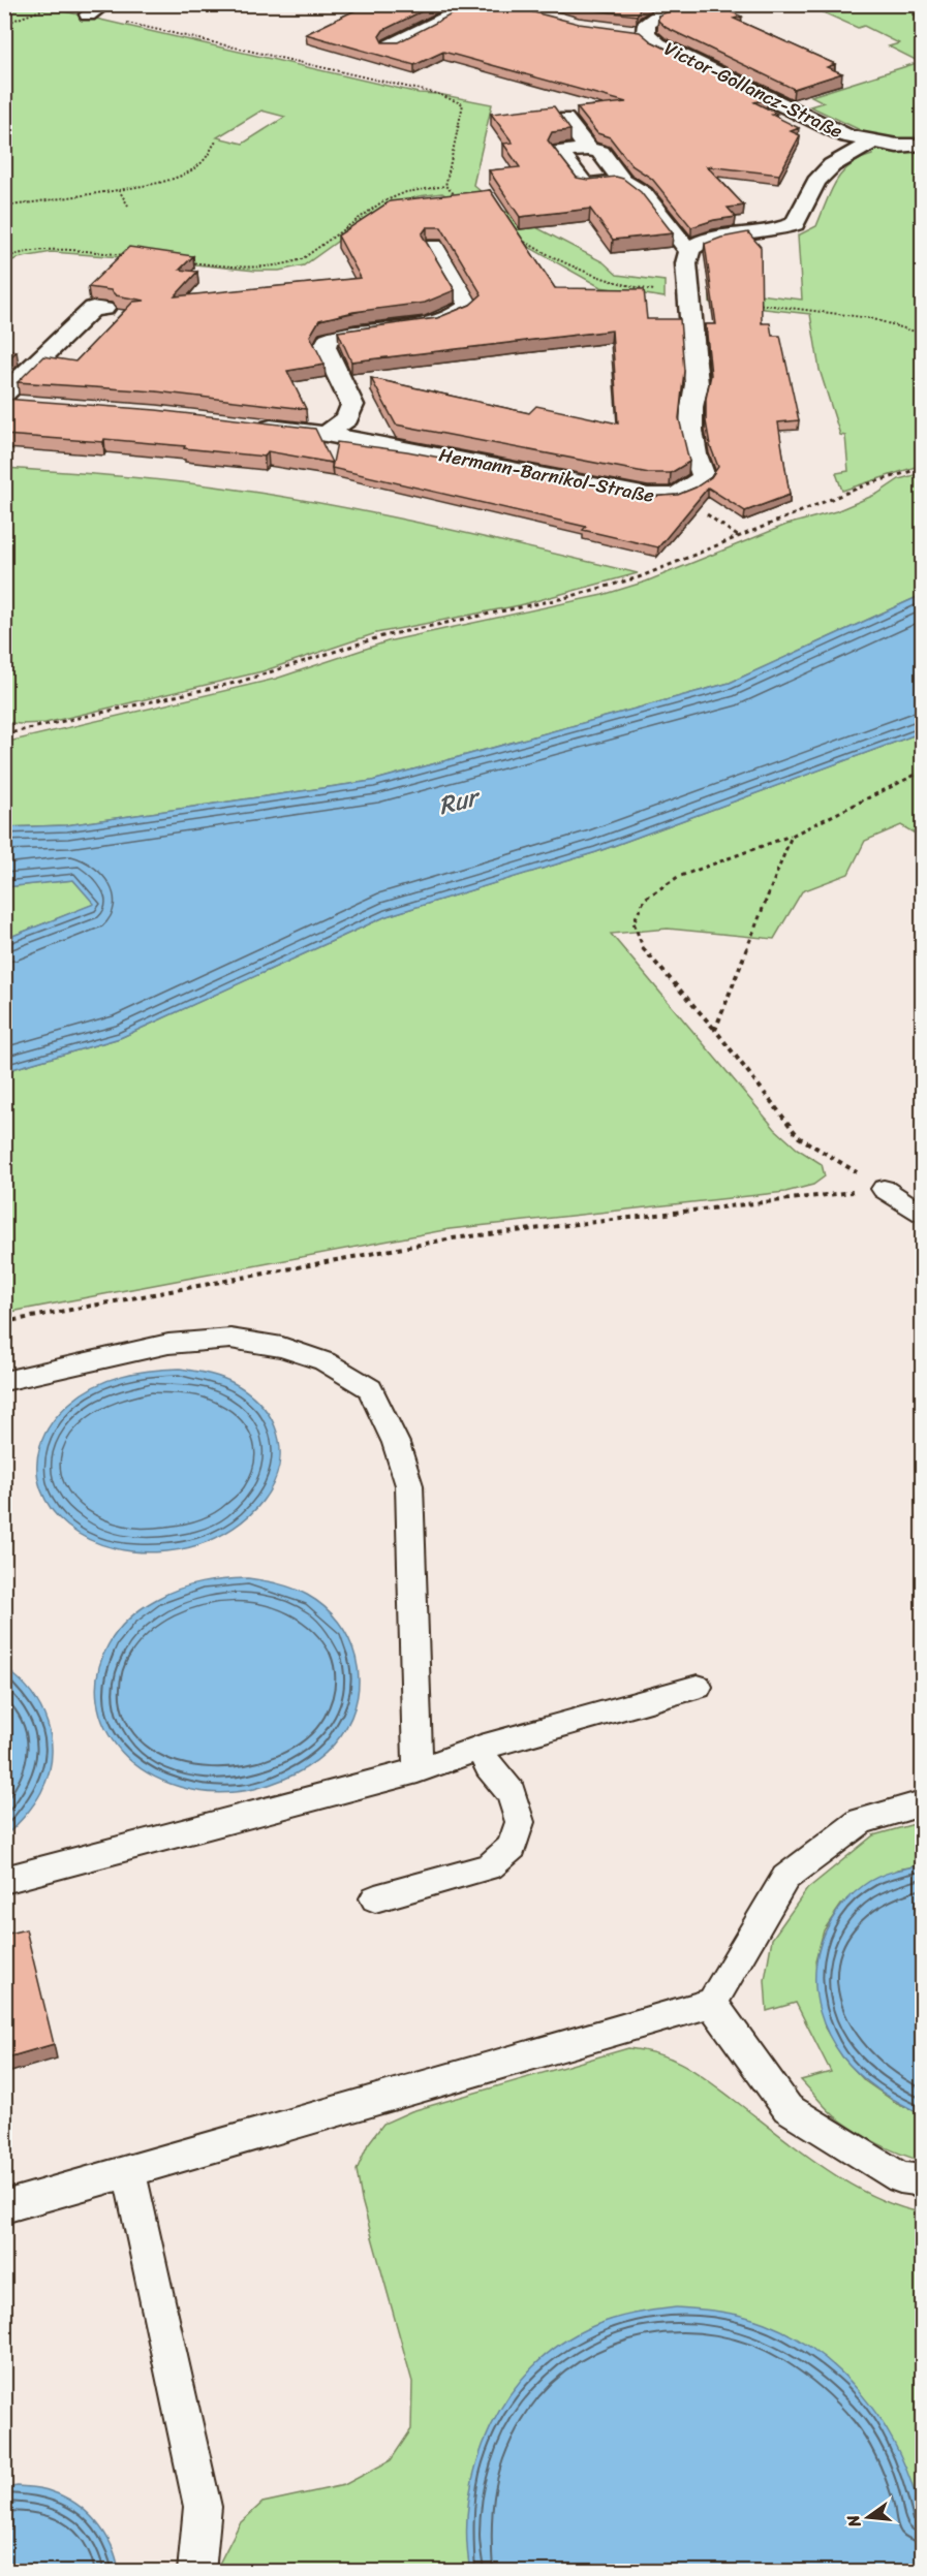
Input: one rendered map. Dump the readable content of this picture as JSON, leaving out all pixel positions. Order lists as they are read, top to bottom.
{
  "streets": {
    "street": ["Victor-Gollancz-Straße", "Hermann-Barnikol-Straße"]
  },
  "water": ["Rur"],
  "north": "left"
}
